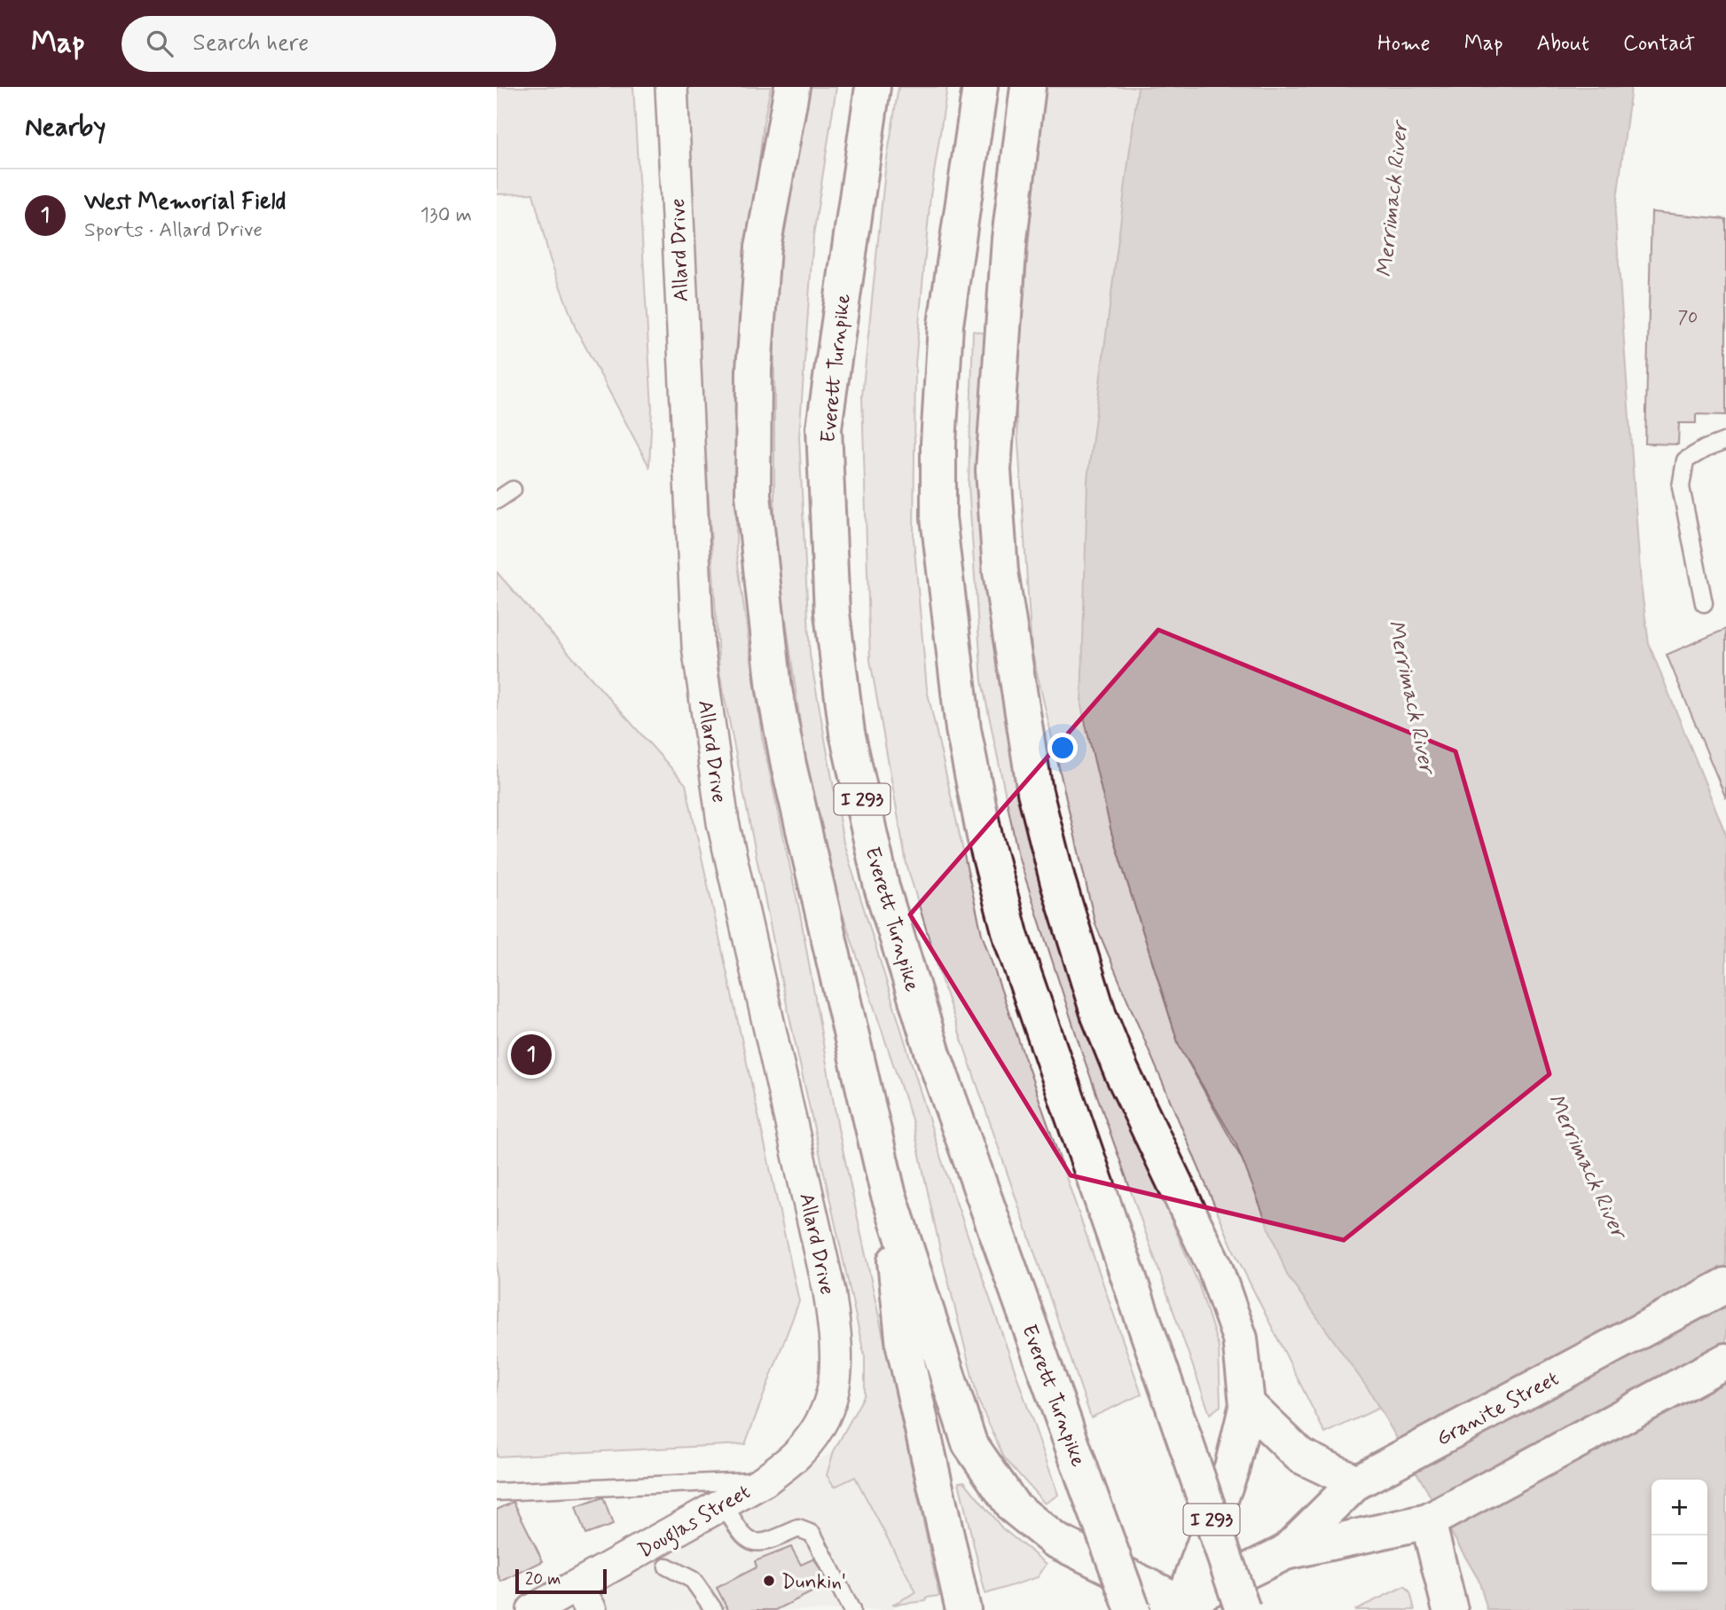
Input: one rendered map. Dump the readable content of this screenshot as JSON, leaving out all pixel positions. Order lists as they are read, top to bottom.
{
  "streets": {
    "main road": ["Everett Turnpike", "I 293", "Granite Street"],
    "street": ["Allard Drive", "Douglas Street"]
  },
  "crossings": [
    ["Allard Drive", "Douglas Street"]
  ],
  "water": ["Merrimack River"],
  "places": ["Dunkin'"],
  "house_numbers": ["70"],
  "scale_bar": "20 m",
  "page": {
    "header": "Map",
    "search": "Search here",
    "nav": [
      "Home",
      "Map",
      "About",
      "Contact"
    ],
    "heading": "Nearby",
    "list": [
      {
        "mark": "1",
        "name": "West Memorial Field",
        "note": "Sports · Allard Drive",
        "value": "130 m"
      }
    ],
    "pins": "1",
    "map_buttons": ["+", "−"],
    "scale": "20 m"
  }
}
